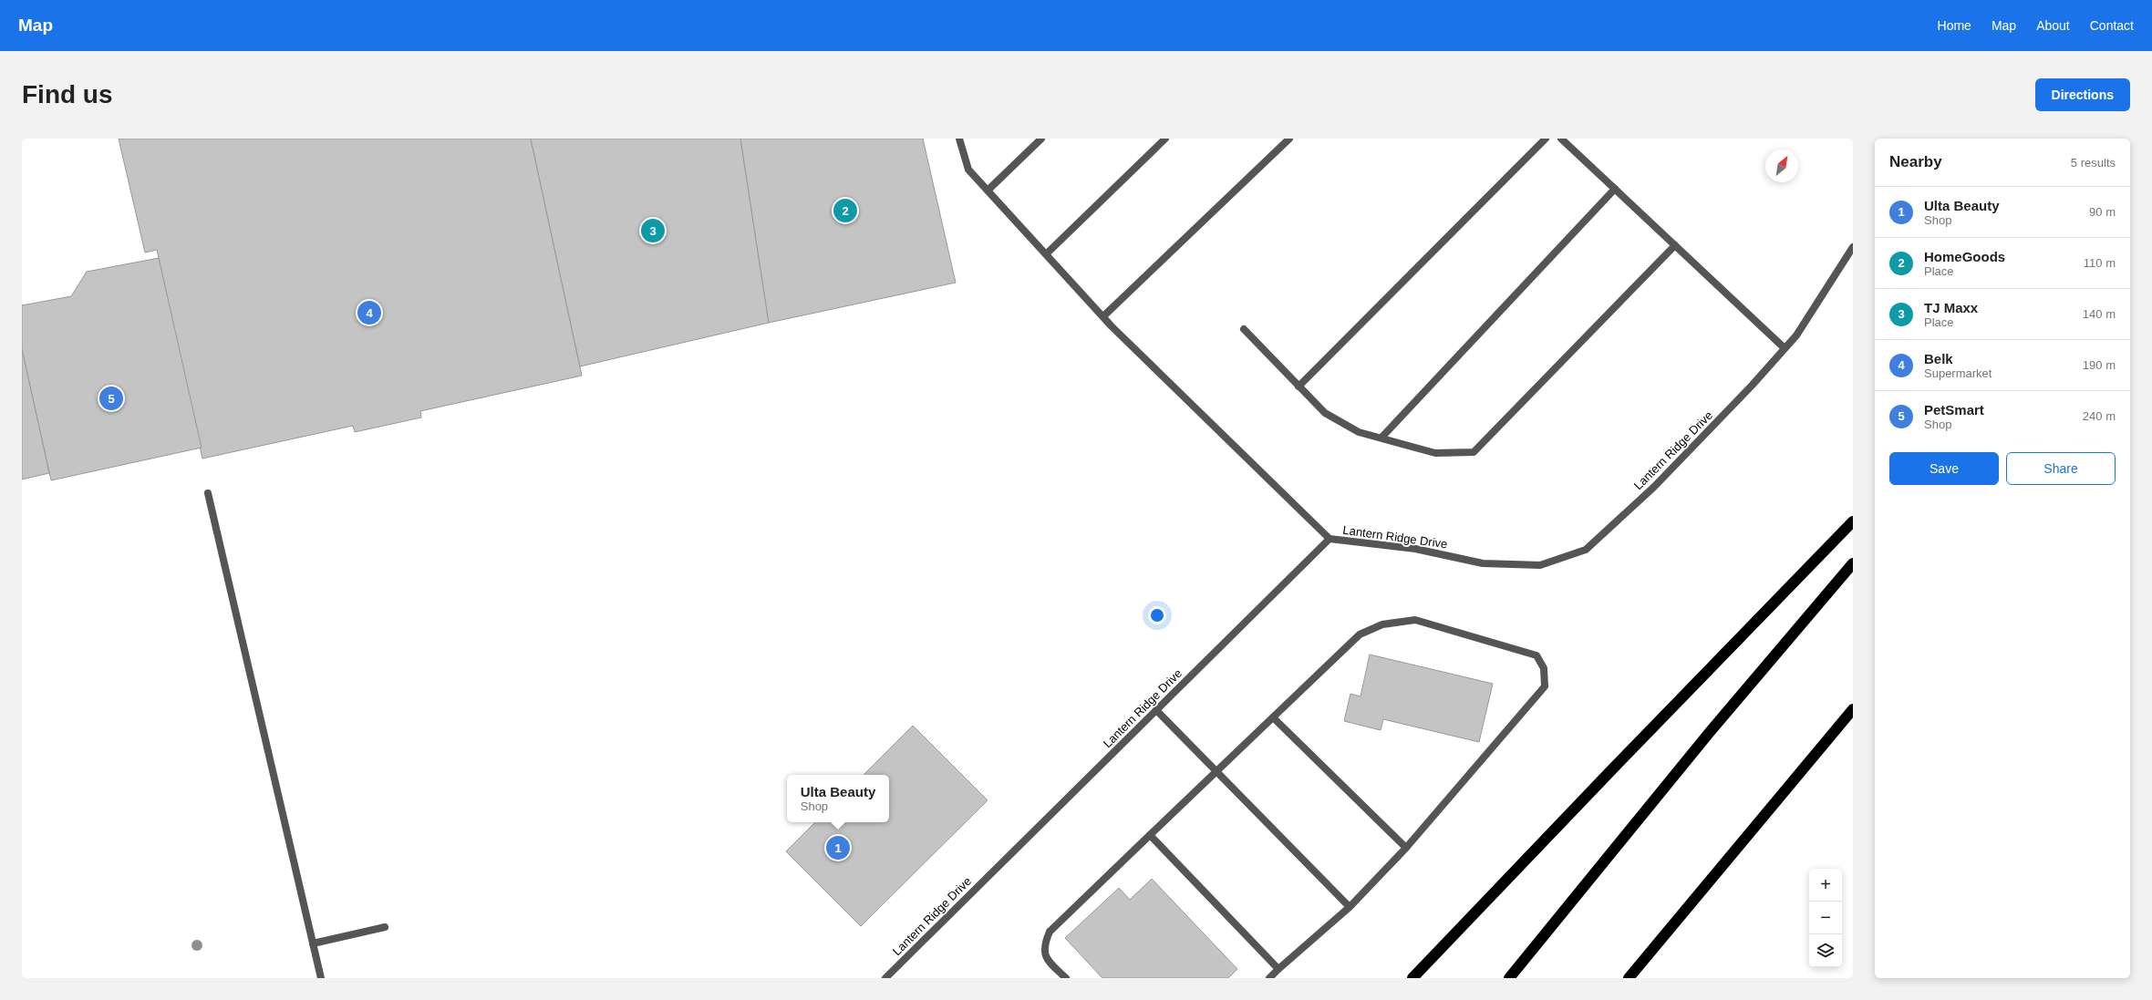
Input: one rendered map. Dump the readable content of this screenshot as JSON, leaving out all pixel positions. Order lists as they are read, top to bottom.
{
  "streets": {
    "street": ["Lantern Ridge Drive"]
  },
  "north": "top right",
  "page": {
    "header": "Map",
    "nav": [
      "Home",
      "Map",
      "About",
      "Contact"
    ],
    "buttons": [
      "Directions",
      ["Save", "Share"]
    ],
    "title": "Find us",
    "heading": ["Nearby", "5 results"],
    "list": [
      {
        "mark": "1",
        "name": "Ulta Beauty",
        "note": "Shop",
        "value": "90 m"
      },
      {
        "mark": "2",
        "name": "HomeGoods",
        "note": "Place",
        "value": "110 m"
      },
      {
        "mark": "3",
        "name": "TJ Maxx",
        "note": "Place",
        "value": "140 m"
      },
      {
        "mark": "4",
        "name": "Belk",
        "note": "Supermarket",
        "value": "190 m"
      },
      {
        "mark": "5",
        "name": "PetSmart",
        "note": "Shop",
        "value": "240 m"
      }
    ],
    "pins": [
      "2",
      "3",
      "4",
      "5",
      "1"
    ],
    "popup": ["Ulta Beauty", "Shop"],
    "map_buttons": ["+", "−"]
  }
}
